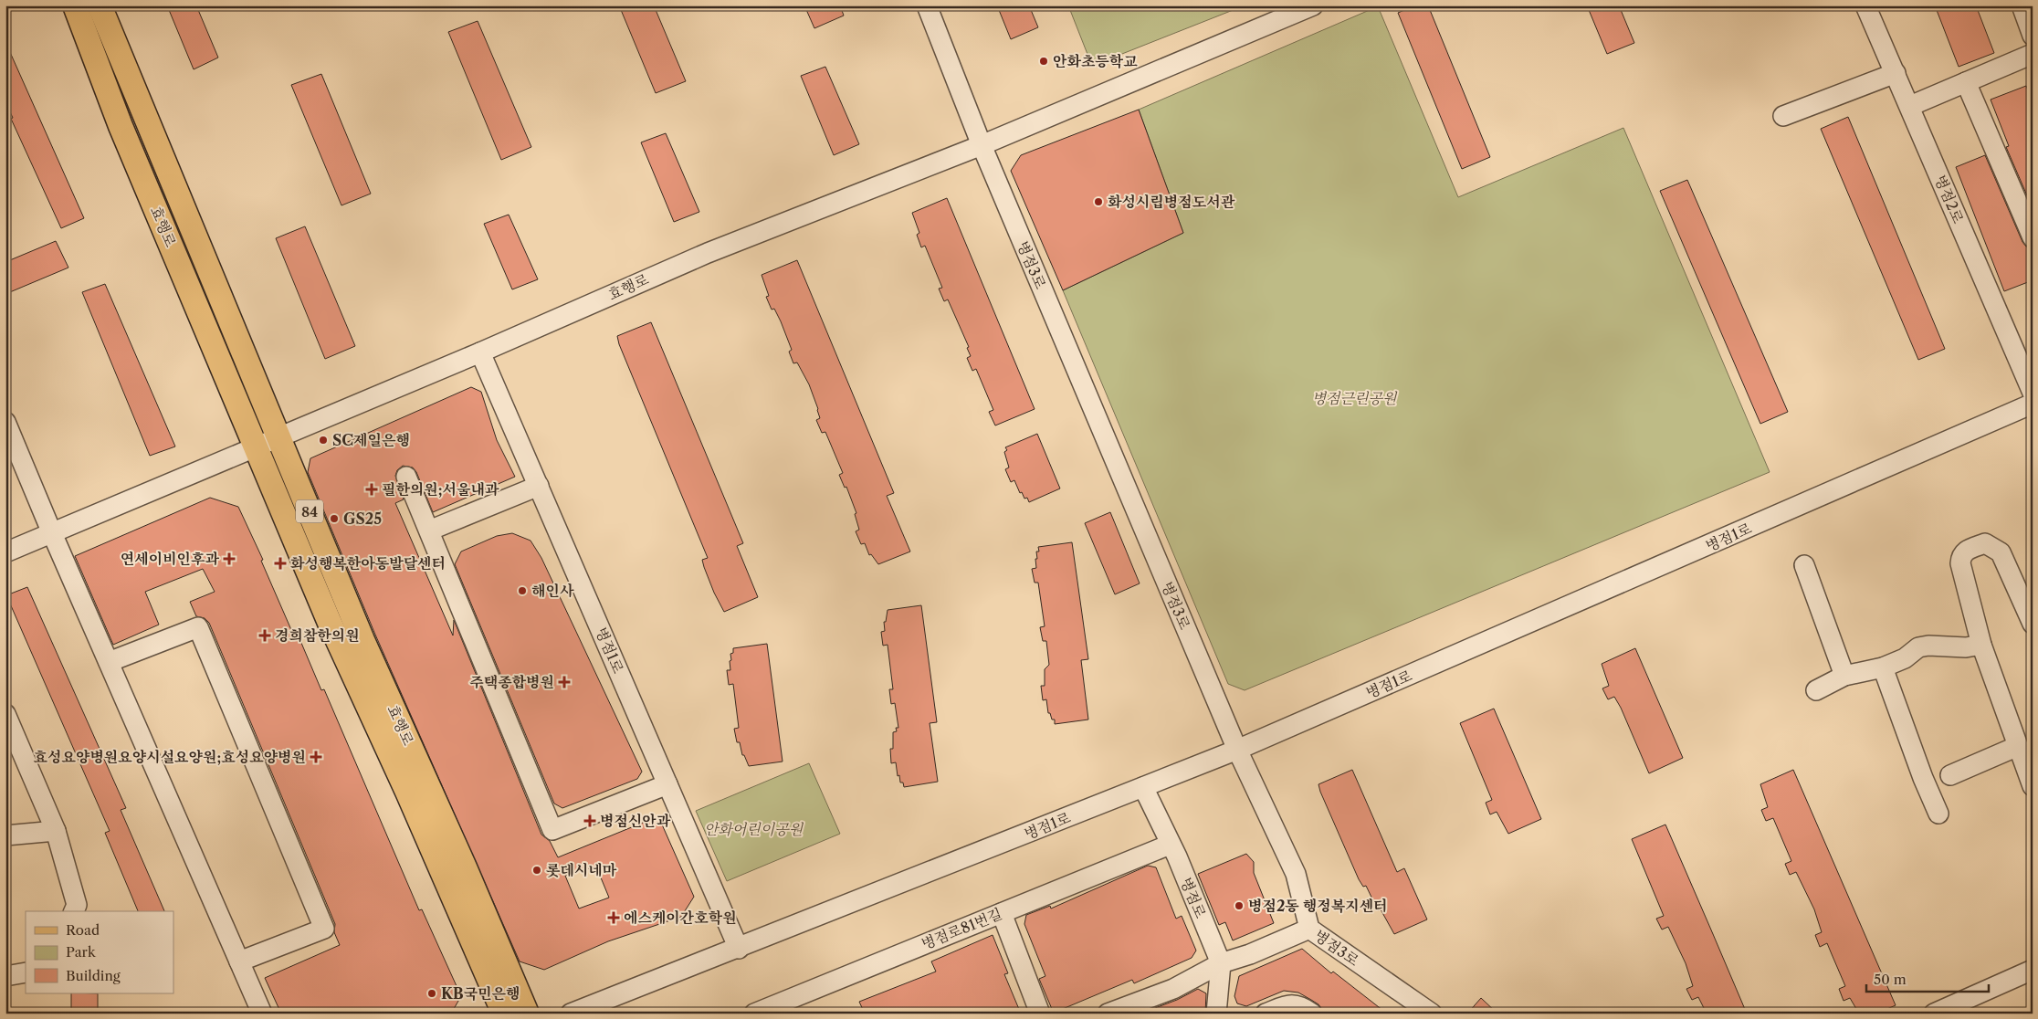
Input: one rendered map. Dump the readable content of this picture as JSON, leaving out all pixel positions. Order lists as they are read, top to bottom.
{
  "streets": {
    "main road": ["효행로", "84"],
    "street": [
      "병점2로",
      "병점3로",
      "병점1로",
      "병점로",
      "병점로81번길"
    ]
  },
  "crossings": [
    ["효행로", "병점3로"],
    ["효행로", "병점1로"],
    ["병점3로", "병점1로"],
    ["병점1로", "병점로"],
    ["병점로", "병점로81번길"]
  ],
  "parks": ["병점근린공원", "안화어린이공원"],
  "places": {
    "other": [
      "안화초등학교",
      "화성시립병점도서관",
      "SC제일은행",
      "GS25",
      "해인사",
      "롯데시네마",
      "병점2동 행정복지센터",
      "KB국민은행"
    ],
    "health": [
      "필한의원;서울내과",
      "연세이비인후과",
      "화성행복한아동발달센터",
      "경희참한의원",
      "주택종합병원",
      "효성요양병원요양시설요양원;효성요양병원",
      "병점신안과",
      "에스케이간호학원"
    ]
  },
  "legend": ["Road", "Park", "Building"],
  "scale_bar": "50 m"
}
